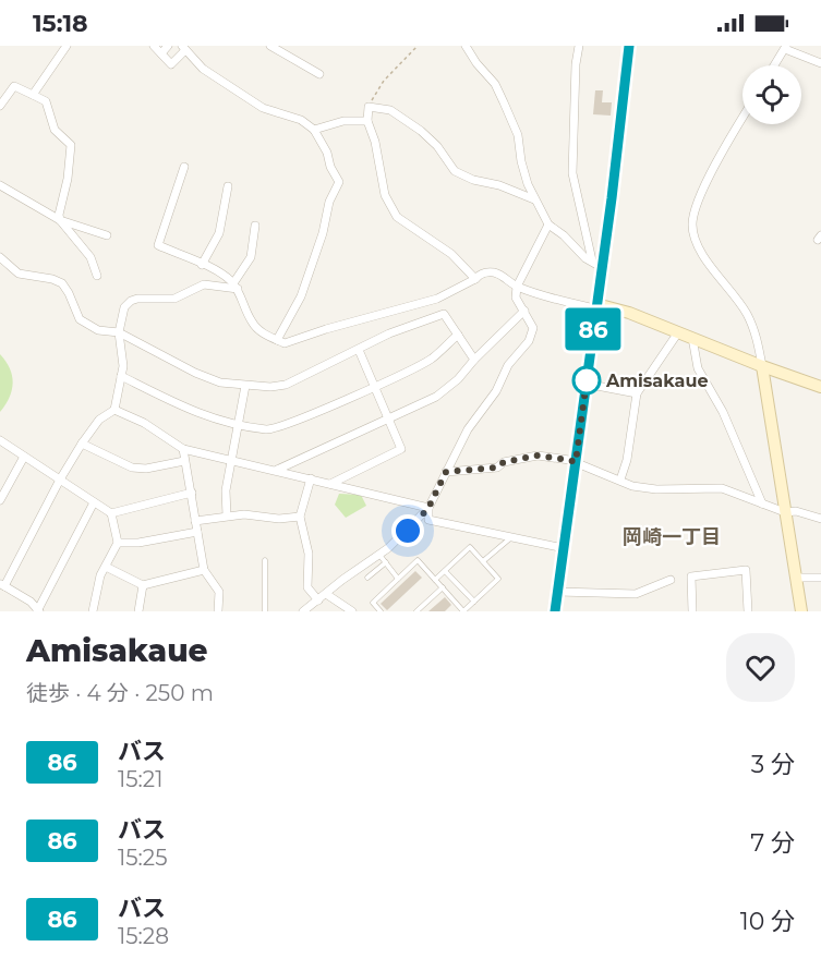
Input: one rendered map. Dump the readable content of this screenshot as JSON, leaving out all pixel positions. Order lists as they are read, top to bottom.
{
  "districts": ["岡崎一丁目"],
  "places": ["Amisakaue"],
  "lines": ["bus line 86"],
  "page": {
    "status": "15:18",
    "on_map": "86",
    "heading": ["Amisakaue", "徒歩 · 4 分 · 250 m"],
    "list": [
      {
        "mark": "86",
        "name": "バス",
        "note": "15:21",
        "value": "3 分"
      },
      {
        "mark": "86",
        "name": "バス",
        "note": "15:25",
        "value": "7 分"
      },
      {
        "mark": "86",
        "name": "バス",
        "note": "15:28",
        "value": "10 分"
      }
    ]
  }
}
